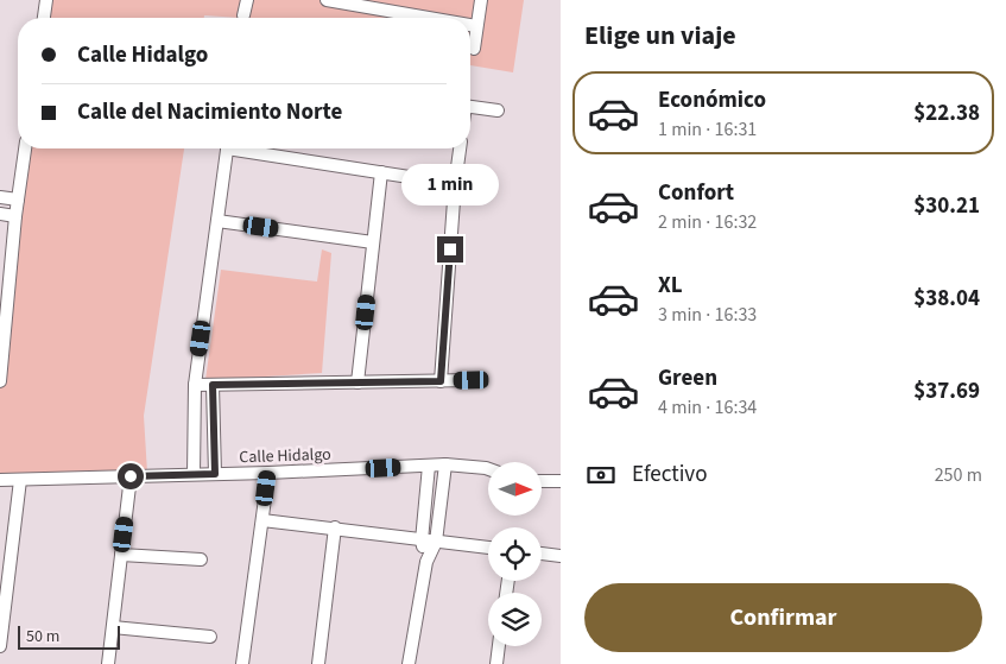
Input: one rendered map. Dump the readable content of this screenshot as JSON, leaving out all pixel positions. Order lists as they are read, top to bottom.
{
  "streets": {
    "street": ["Calle Hidalgo"]
  },
  "scale_bar": "50 m",
  "north": "right",
  "page": {
    "heading": "Elige un viaje",
    "banner": ["Calle Hidalgo", "Calle del Nacimiento Norte"],
    "list": [
      {
        "name": "Económico",
        "note": "1 min · 16:31",
        "value": "$22.38"
      },
      {
        "name": "Confort",
        "note": "2 min · 16:32",
        "value": "$30.21"
      },
      {
        "name": "XL",
        "note": "3 min · 16:33",
        "value": "$38.04"
      },
      {
        "name": "Green",
        "note": "4 min · 16:34",
        "value": "$37.69"
      }
    ],
    "bubble": "1 min",
    "pay": ["Efectivo", "250 m"],
    "buttons": "Confirmar",
    "scale": "50 m"
  }
}
